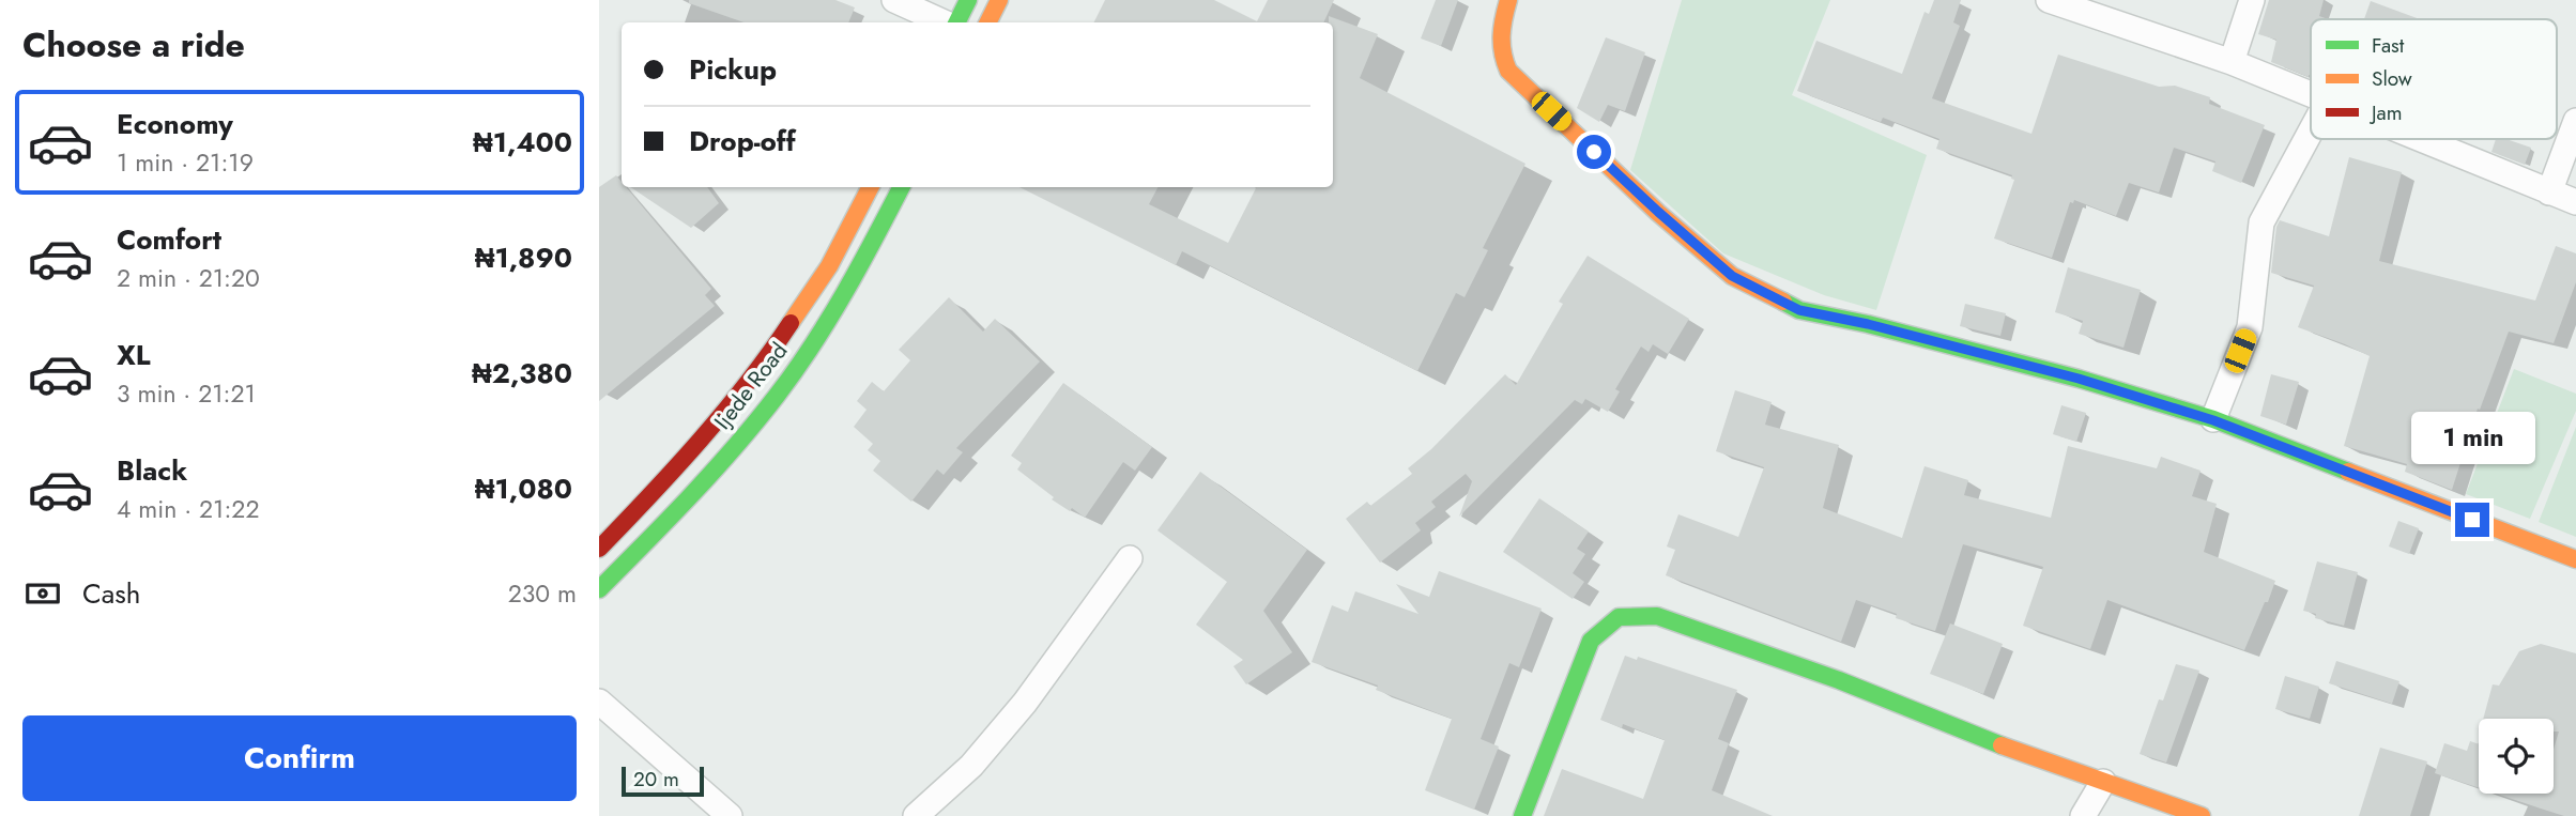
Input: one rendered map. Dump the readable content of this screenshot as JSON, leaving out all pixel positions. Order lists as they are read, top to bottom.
{
  "streets": {
    "street": ["Ijede Road"]
  },
  "legend": ["Fast", "Slow", "Jam"],
  "scale_bar": "20 m",
  "page": {
    "heading": "Choose a ride",
    "banner": ["Pickup", "Drop-off"],
    "list": [
      {
        "name": "Economy",
        "note": "1 min · 21:19",
        "value": "₦1,400"
      },
      {
        "name": "Comfort",
        "note": "2 min · 21:20",
        "value": "₦1,890"
      },
      {
        "name": "XL",
        "note": "3 min · 21:21",
        "value": "₦2,380"
      },
      {
        "name": "Black",
        "note": "4 min · 21:22",
        "value": "₦1,080"
      }
    ],
    "bubble": "1 min",
    "pay": ["Cash", "230 m"],
    "buttons": "Confirm",
    "scale": "20 m"
  }
}
